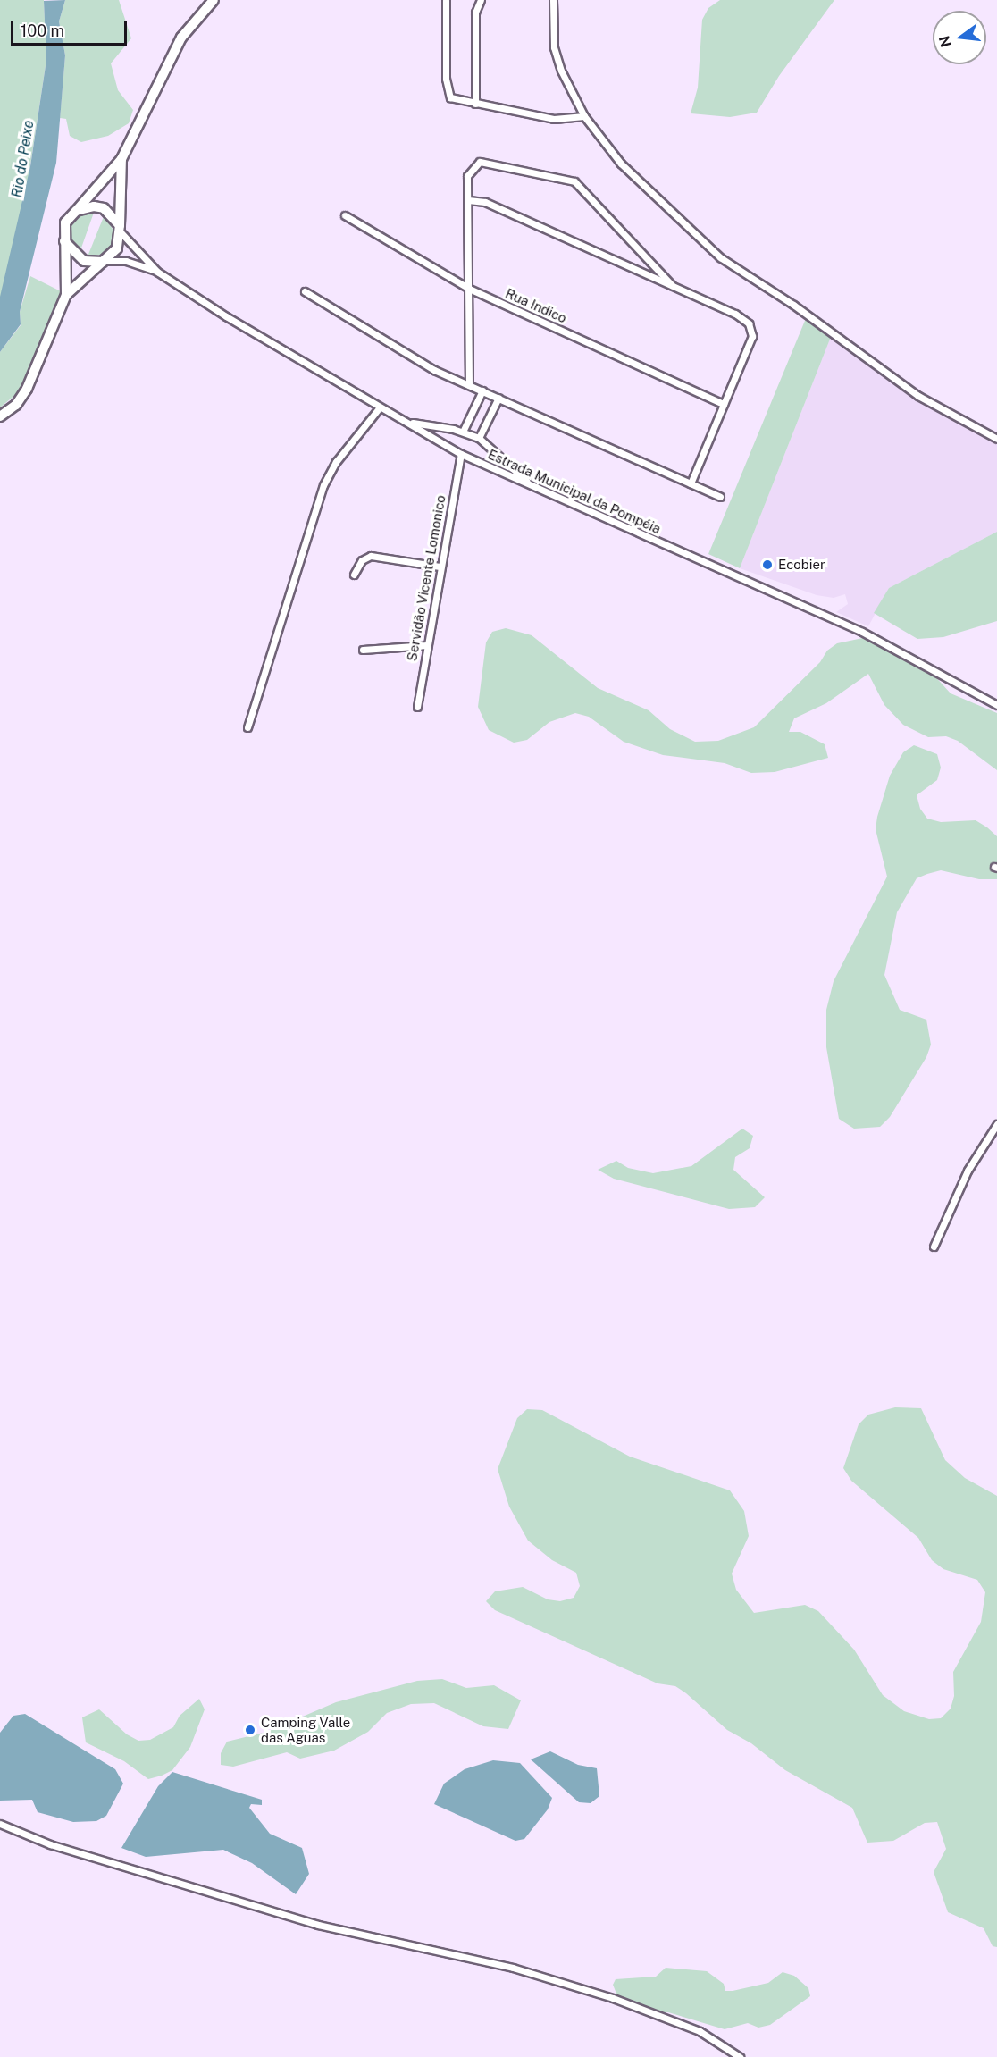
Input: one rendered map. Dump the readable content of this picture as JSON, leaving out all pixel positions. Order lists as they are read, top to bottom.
{
  "streets": {
    "street": ["Rua Indico", "Estrada Municipal da Pompéia", "Servidão Vicente Lomonico"]
  },
  "crossings": [
    ["Estrada Municipal da Pompéia", "Servidão Vicente Lomonico"]
  ],
  "water": ["Rio do Peixe"],
  "places": ["Ecobier", "Camping Valle das Aguas"],
  "scale_bar": "100 m",
  "north": "left"
}
